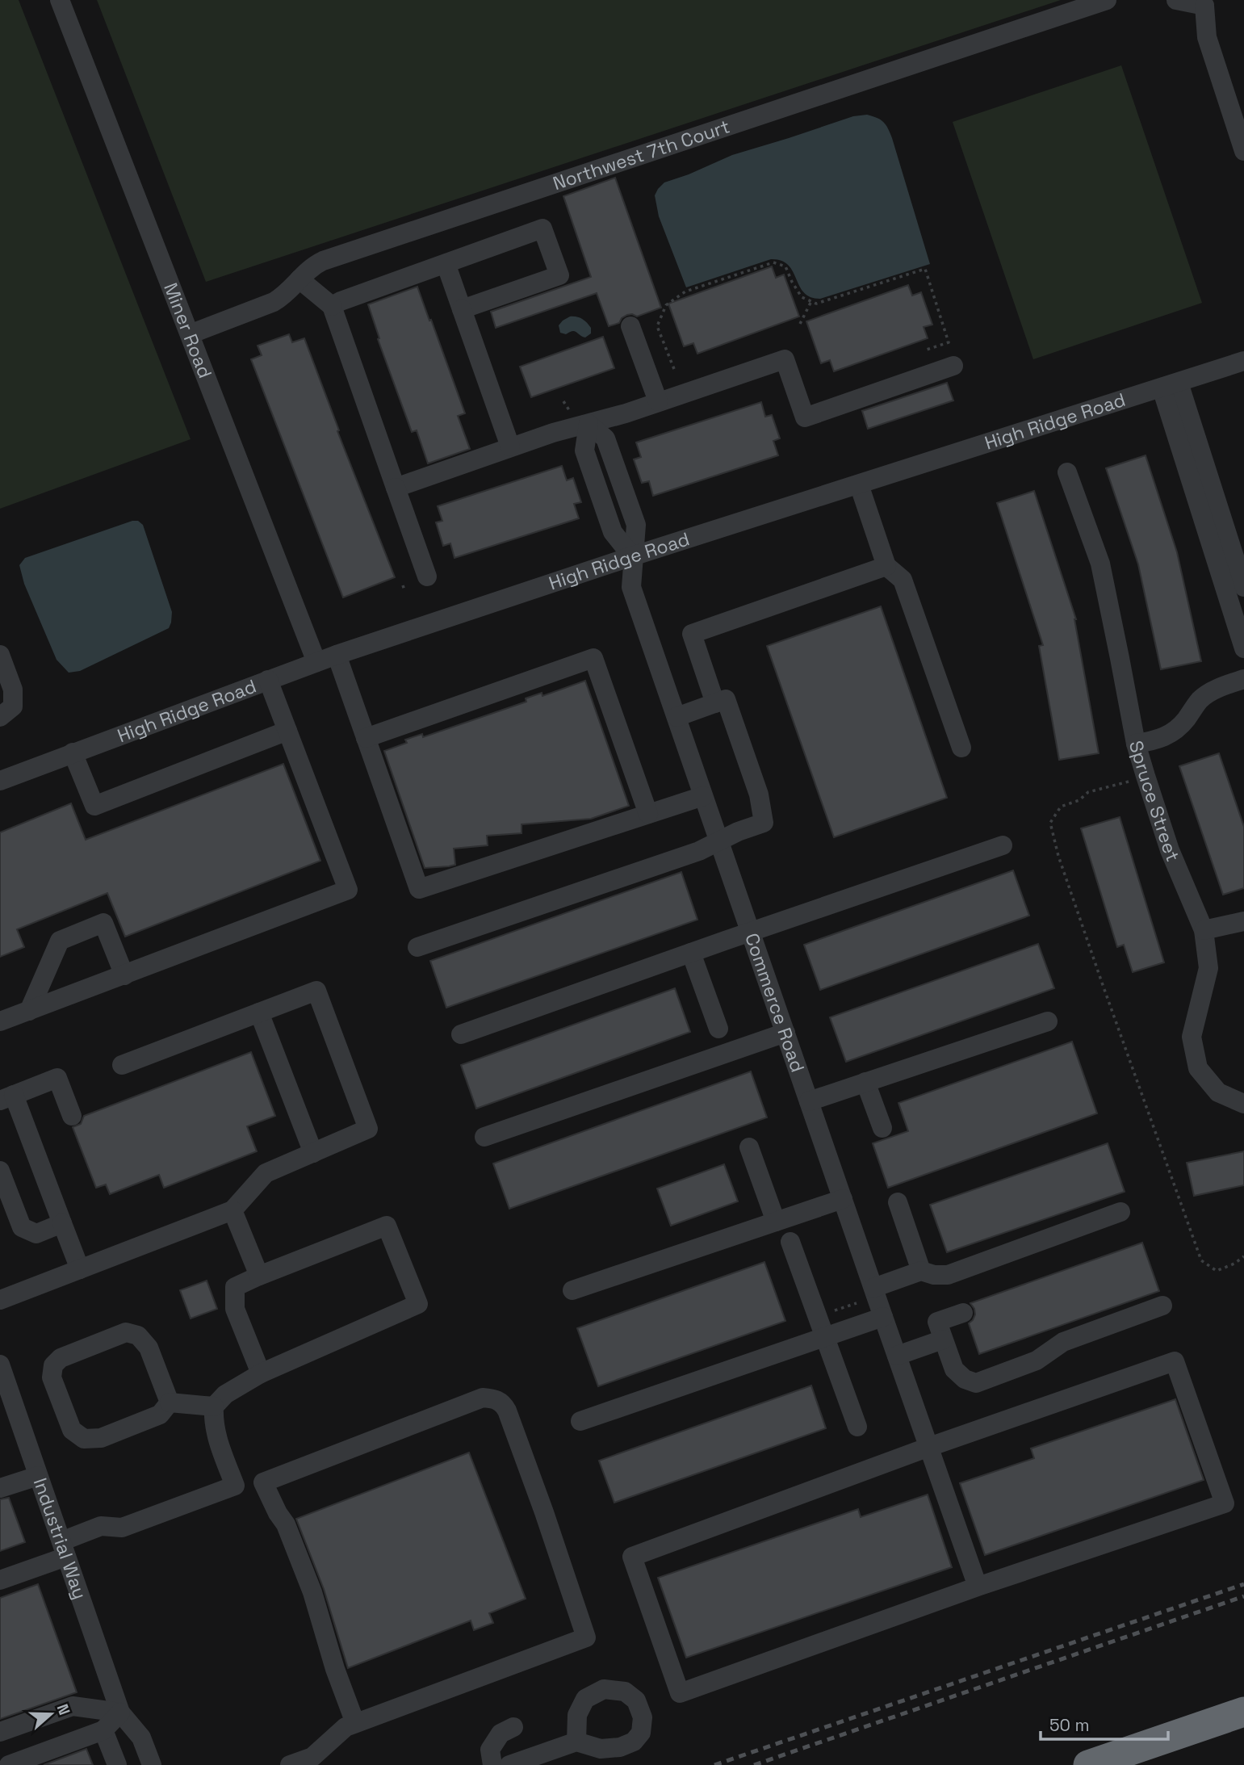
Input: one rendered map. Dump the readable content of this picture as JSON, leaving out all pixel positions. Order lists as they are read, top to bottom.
{
  "streets": {
    "street": [
      "Northwest 7th Court",
      "Miner Road",
      "High Ridge Road",
      "Spruce Street",
      "Commerce Road",
      "Industrial Way"
    ]
  },
  "crossings": [
    ["Northwest 7th Court", "Miner Road"],
    ["Miner Road", "High Ridge Road"],
    ["High Ridge Road", "Commerce Road"]
  ],
  "scale_bar": "50 m",
  "north": "right"
}
